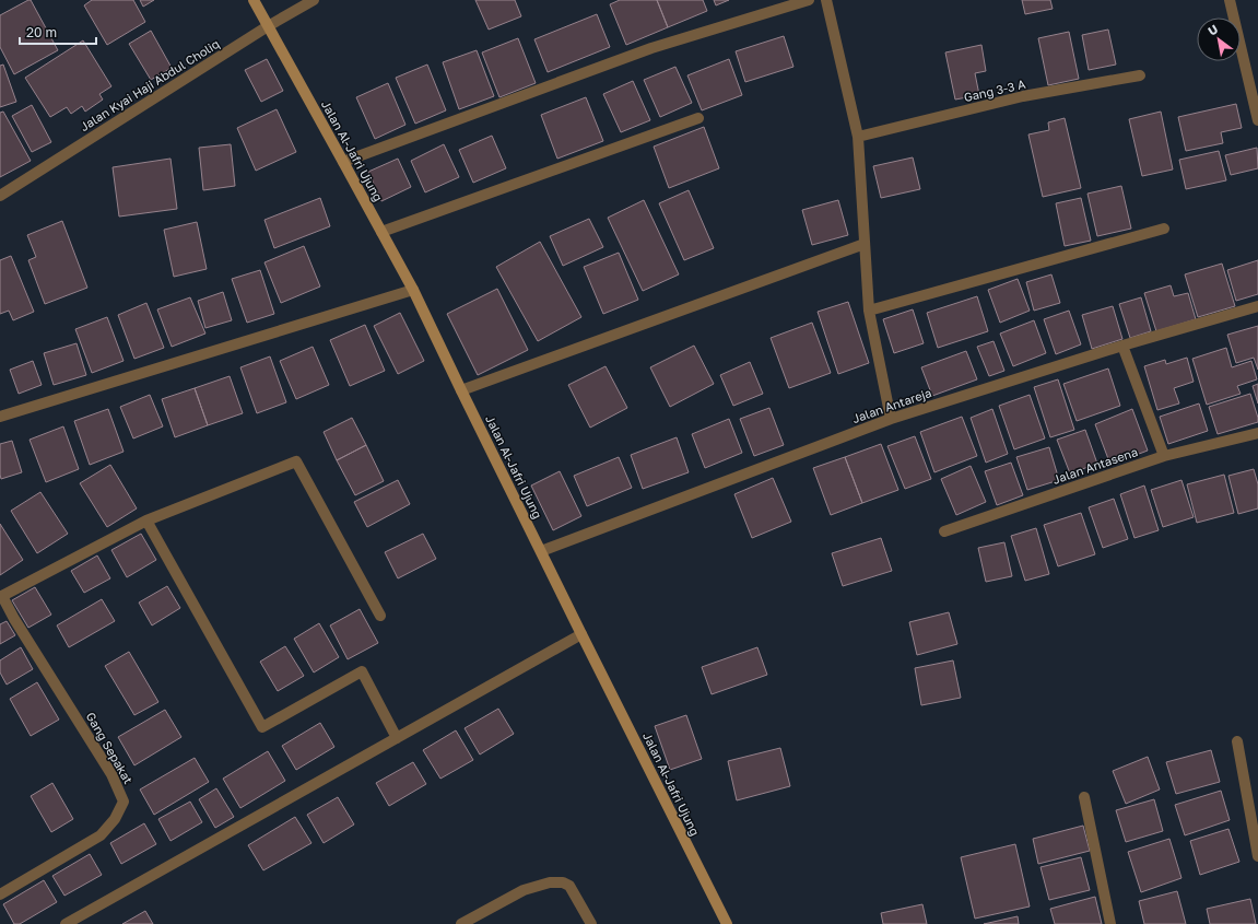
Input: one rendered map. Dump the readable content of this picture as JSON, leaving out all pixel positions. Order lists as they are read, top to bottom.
{
  "streets": {
    "street": [
      "Jalan Kyai Haji Abdul Choliq",
      "Gang 3-3 A",
      "Jalan Al-Jafri Ujung",
      "Jalan Antareja",
      "Jalan Antasena",
      "Gang Sepakat"
    ]
  },
  "crossings": [
    ["Jalan Kyai Haji Abdul Choliq", "Jalan Al-Jafri Ujung"],
    ["Jalan Al-Jafri Ujung", "Jalan Antareja"]
  ],
  "scale_bar": "20 m",
  "north": "top left"
}
